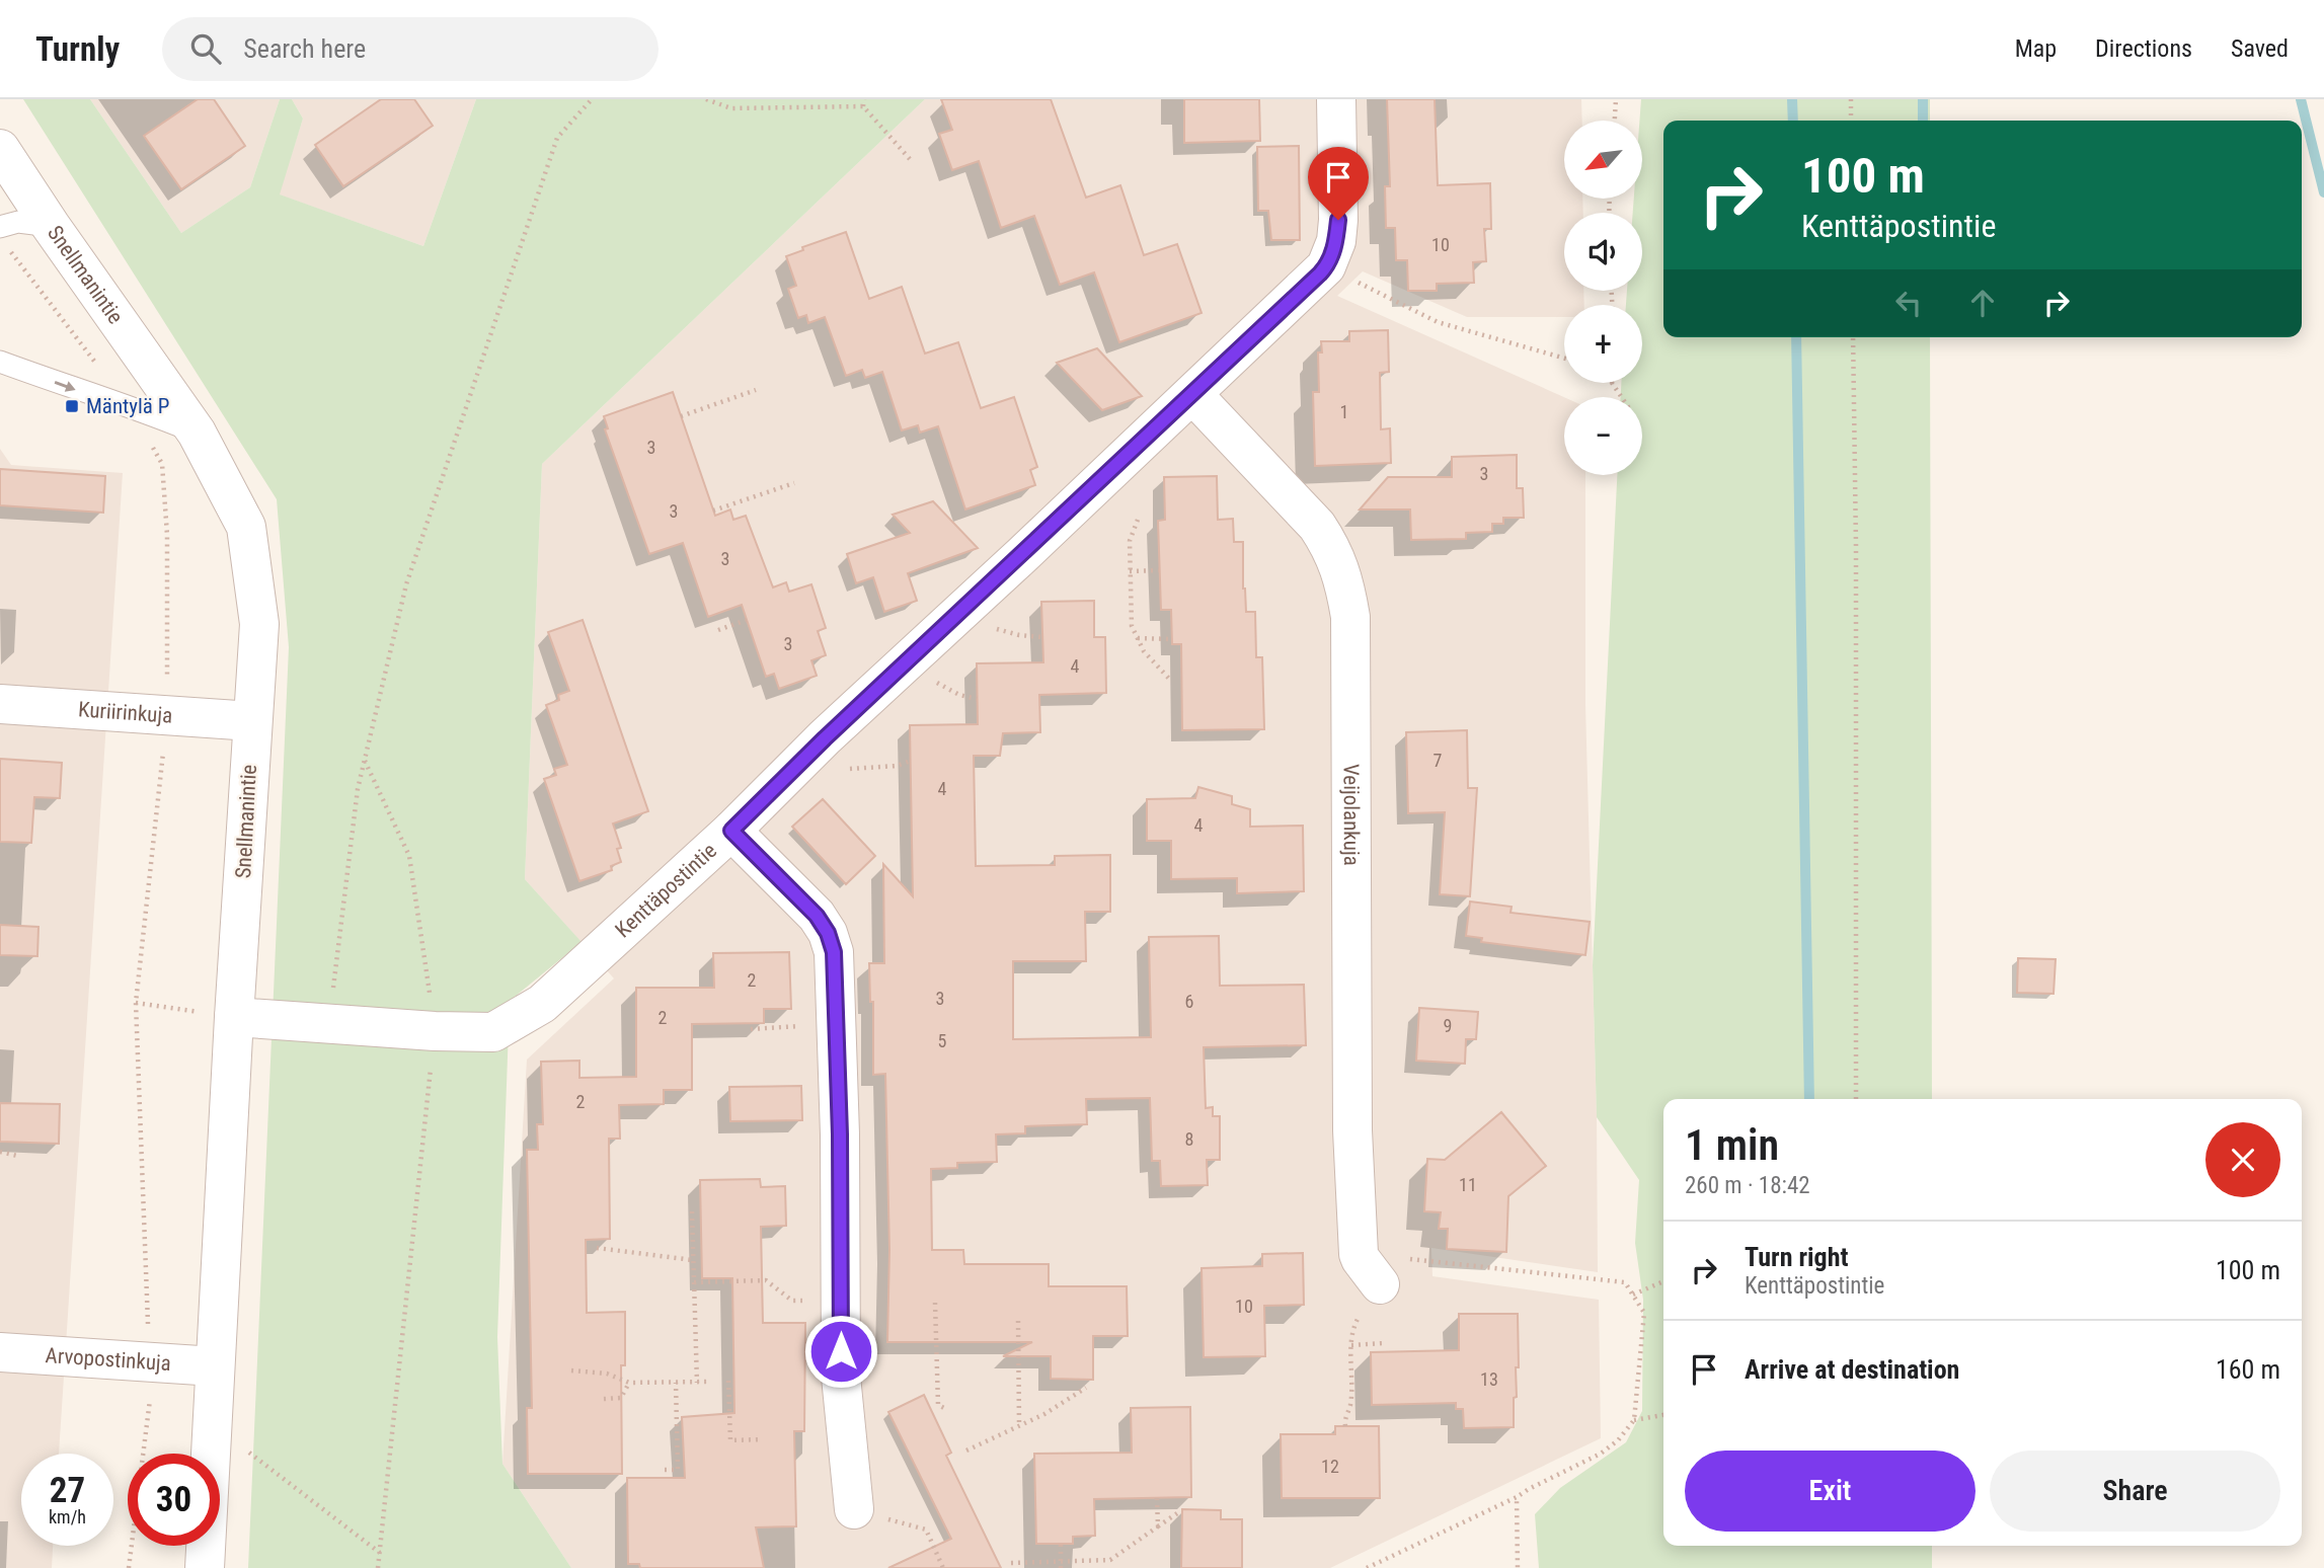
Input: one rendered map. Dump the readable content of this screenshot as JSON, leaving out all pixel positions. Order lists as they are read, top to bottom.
{
  "streets": {
    "street": [
      "Snellmanintie",
      "Kuriirinkuja",
      "Veijolankuja",
      "Kenttäpostintie",
      "Arvopostinkuja"
    ]
  },
  "crossings": [
    ["Snellmanintie", "Kuriirinkuja"],
    ["Snellmanintie", "Kenttäpostintie"],
    ["Snellmanintie", "Arvopostinkuja"],
    ["Veijolankuja", "Kenttäpostintie"]
  ],
  "places": {
    "transit": ["Mäntylä P"]
  },
  "house_numbers": [
    "10",
    "1",
    "3",
    "3",
    "3",
    "3",
    "3",
    "4",
    "7",
    "4",
    "4",
    "2",
    "3",
    "6",
    "2",
    "9",
    "5",
    "2",
    "8",
    "11",
    "10",
    "13",
    "12"
  ],
  "north": "bottom left",
  "page": {
    "header": "Turnly",
    "search": "Search here",
    "nav": ["Map", "Directions", "Saved"],
    "map_buttons": ["+", "−"],
    "turn": ["100 m", "Kenttäpostintie"],
    "heading": ["1 min", "260 m · 18:42"],
    "list": [
      {
        "name": "Turn right",
        "note": "Kenttäpostintie",
        "value": "100 m"
      },
      {
        "name": "Arrive at destination",
        "value": "160 m"
      }
    ],
    "buttons": ["Exit", "Share"],
    "speed": "27 km/h",
    "limit": "30"
  }
}
